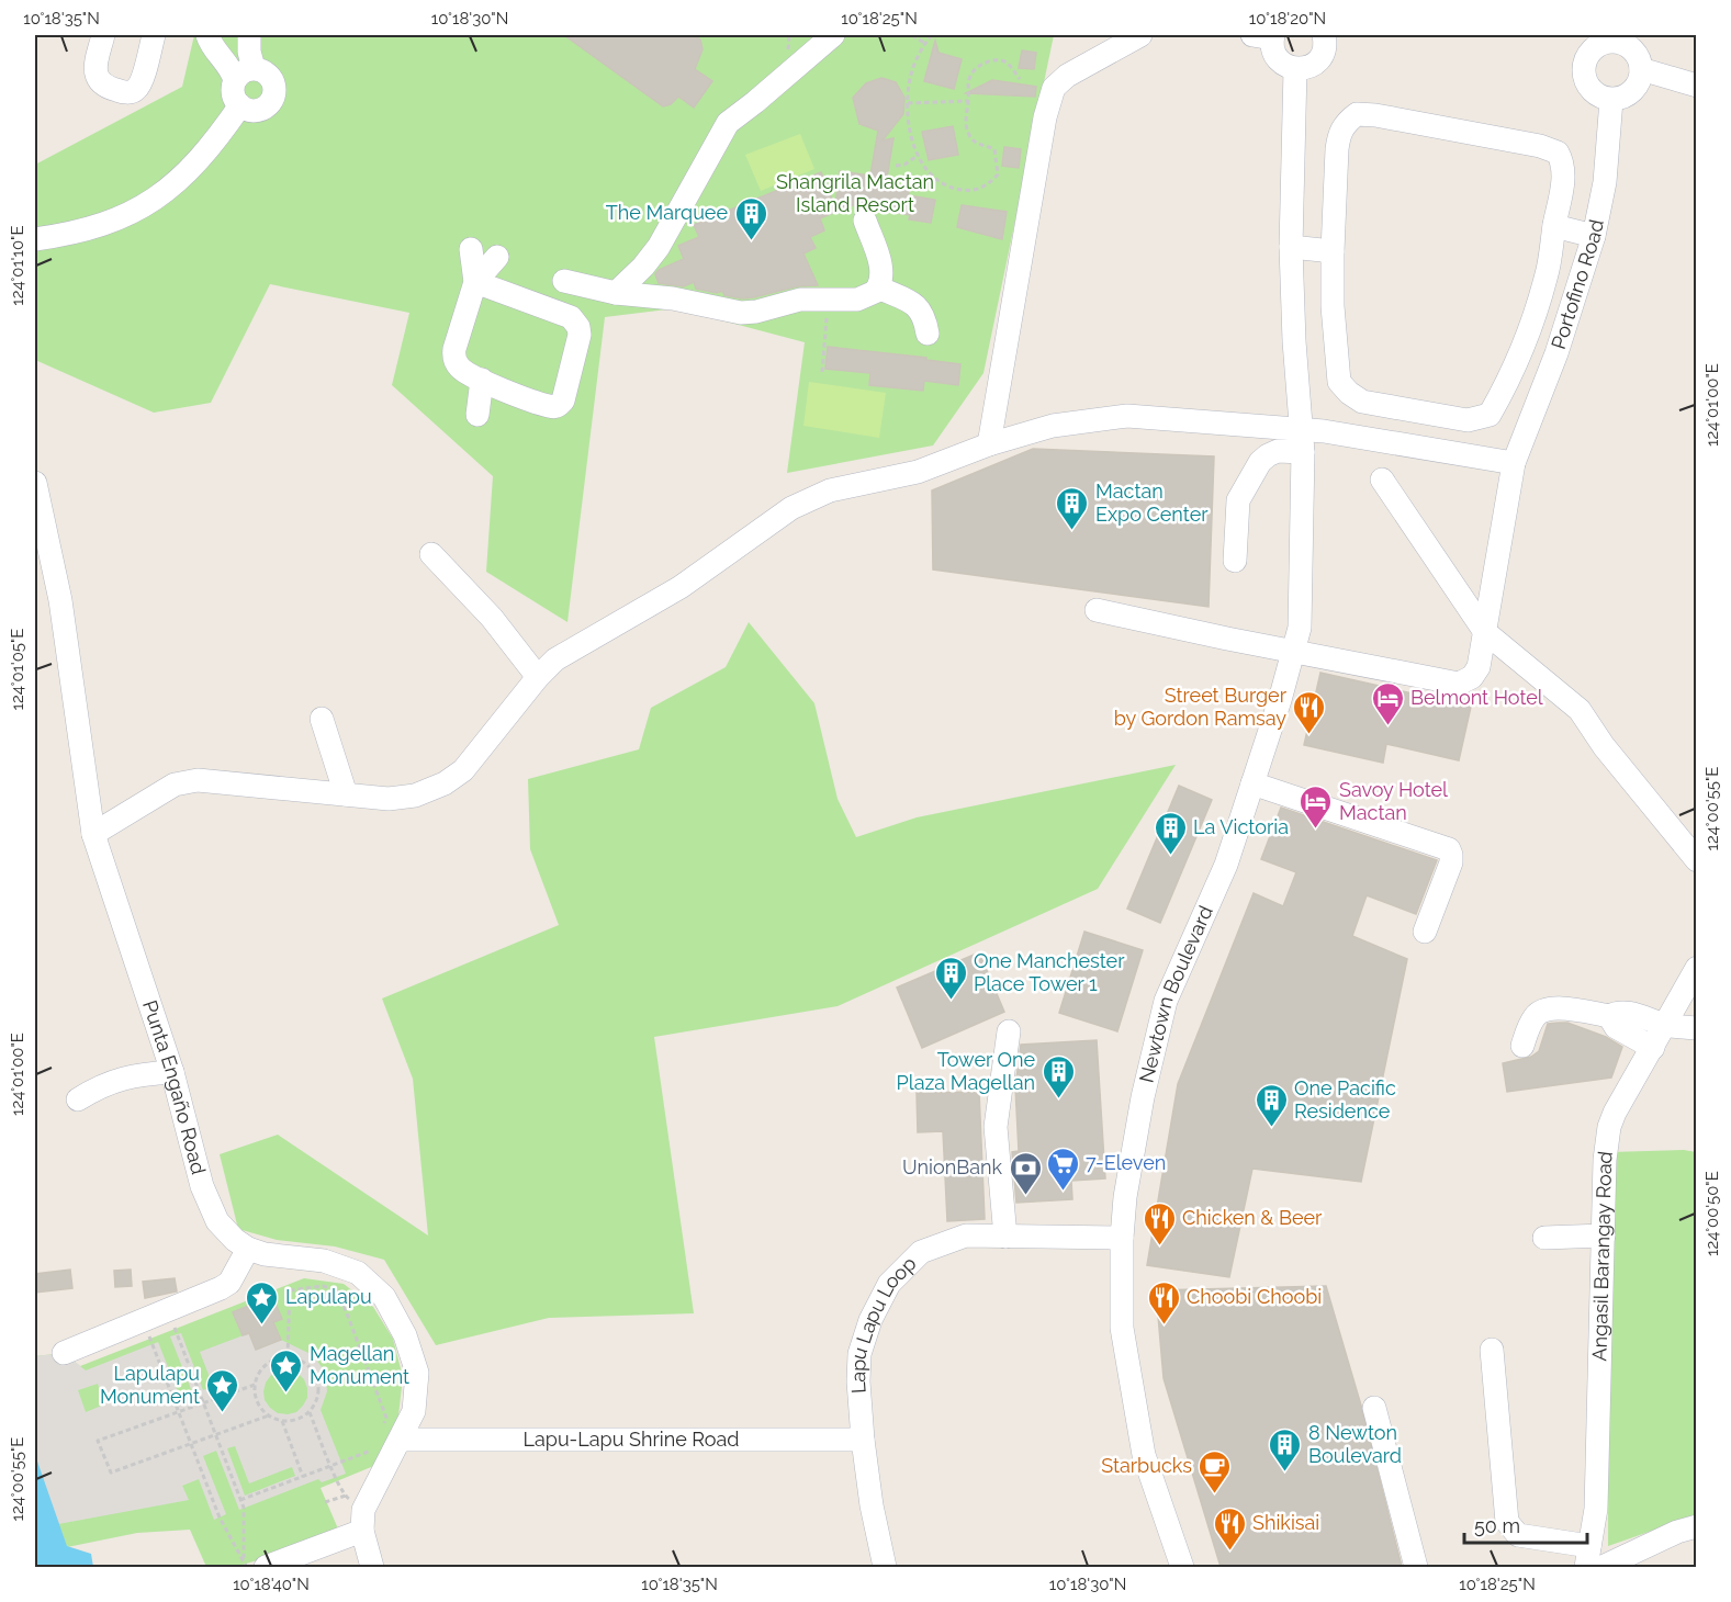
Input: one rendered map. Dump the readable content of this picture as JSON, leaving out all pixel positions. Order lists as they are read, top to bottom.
{
  "streets": {
    "street": [
      "Portofino Road",
      "Newtown Boulevard",
      "Punta Engaño Road",
      "Angasil Barangay Road",
      "Lapu Lapu Loop",
      "Lapu-Lapu Shrine Road"
    ]
  },
  "crossings": [
    ["Portofino Road", "Newtown Boulevard"],
    ["Newtown Boulevard", "Lapu Lapu Loop"],
    ["Punta Engaño Road", "Lapu-Lapu Shrine Road"],
    ["Lapu Lapu Loop", "Lapu-Lapu Shrine Road"]
  ],
  "parks": ["Shangrila Mactan Island Resort"],
  "places": {
    "building": [
      "The Marquee",
      "Mactan Expo Center",
      "La Victoria",
      "One Manchester Place Tower 1",
      "Tower One Plaza Magellan",
      "One Pacific Residence",
      "8 Newton Boulevard"
    ],
    "hotel": ["Belmont Hotel", "Savoy Hotel Mactan"],
    "restaurant": [
      "Street Burger by Gordon Ramsay",
      "Chicken & Beer",
      "Choobi Choobi",
      "Shikisai"
    ],
    "supermarket": ["7-Eleven"],
    "bank": ["UnionBank"],
    "place": ["Lapulapu", "Magellan Monument", "Lapulapu Monument"],
    "cafe": ["Starbucks"]
  },
  "scale_bar": "50 m",
  "coordinates": [
    "10°18'35\"N",
    "10°18'30\"N",
    "10°18'25\"N",
    "10°18'20\"N",
    "124°01'10\"E",
    "124°01'00\"E",
    "124°01'05\"E",
    "124°00'55\"E",
    "124°00'50\"E",
    "10°18'40\"N"
  ]
}
